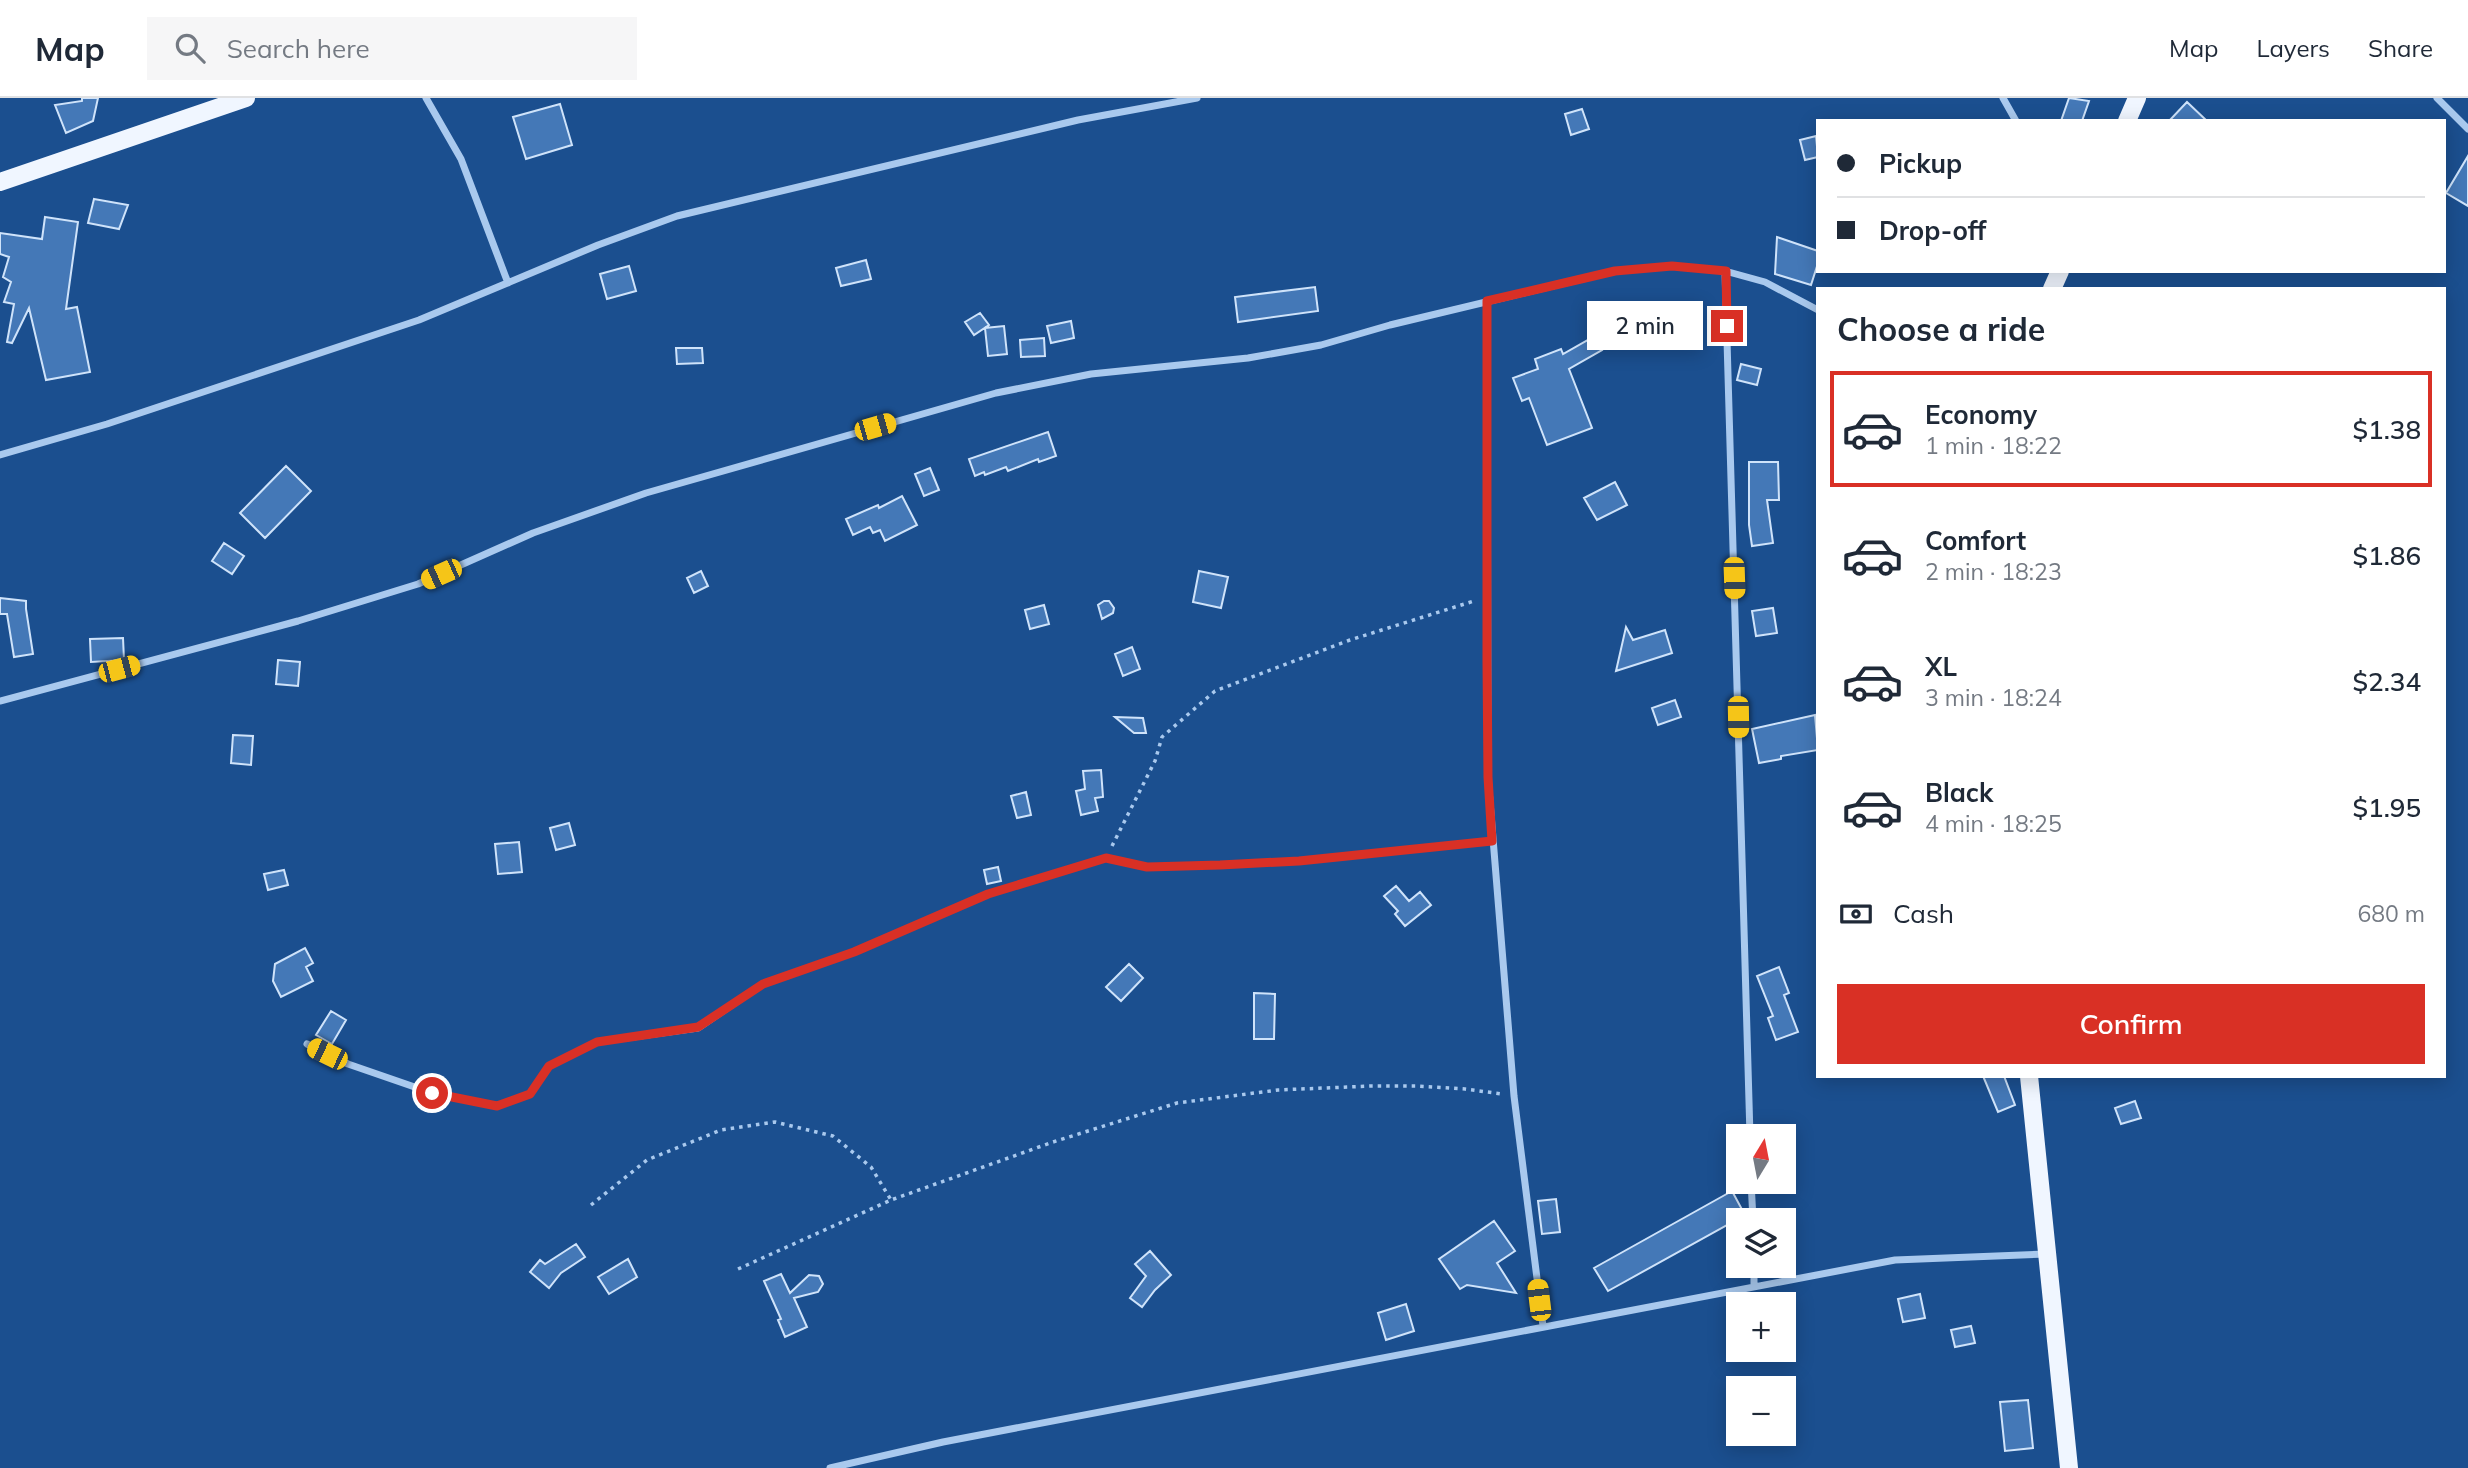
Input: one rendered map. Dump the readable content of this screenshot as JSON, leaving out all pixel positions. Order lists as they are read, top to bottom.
{
  "north": "top",
  "page": {
    "header": "Map",
    "search": "Search here",
    "nav": ["Map", "Layers", "Share"],
    "banner": ["Pickup", "Drop-off"],
    "heading": "Choose a ride",
    "bubble": "2 min",
    "list": [
      {
        "name": "Economy",
        "note": "1 min · 18:22",
        "value": "$1.38"
      },
      {
        "name": "Comfort",
        "note": "2 min · 18:23",
        "value": "$1.86"
      },
      {
        "name": "XL",
        "note": "3 min · 18:24",
        "value": "$2.34"
      },
      {
        "name": "Black",
        "note": "4 min · 18:25",
        "value": "$1.95"
      }
    ],
    "pay": ["Cash", "680 m"],
    "buttons": "Confirm",
    "map_buttons": ["+", "−"]
  }
}
